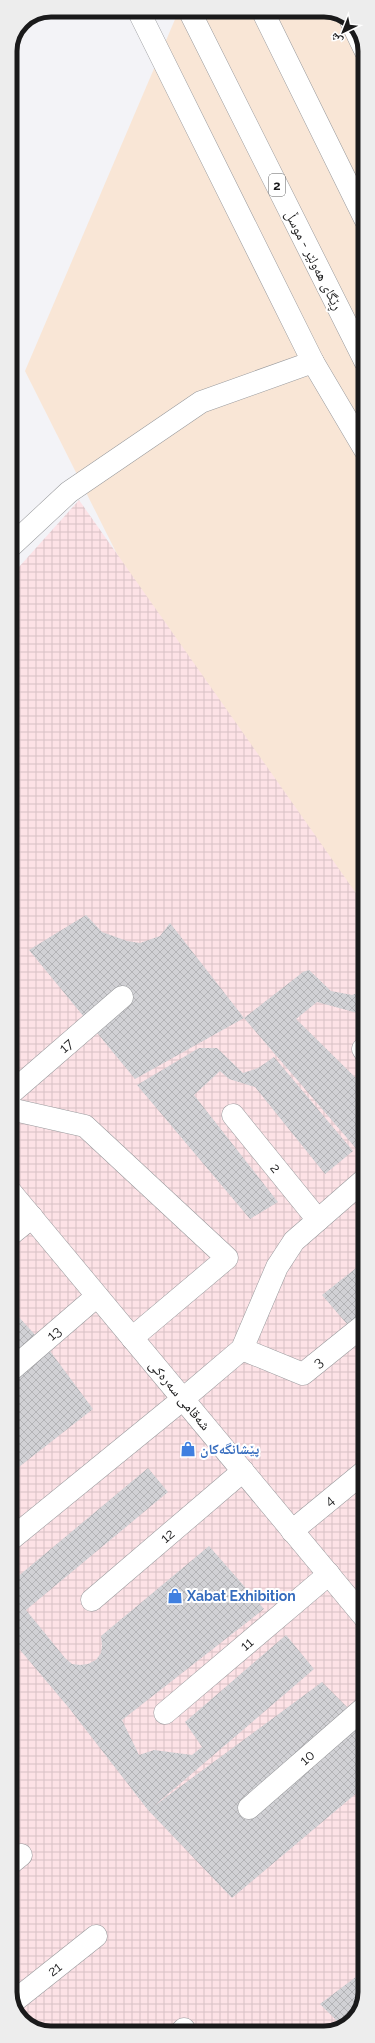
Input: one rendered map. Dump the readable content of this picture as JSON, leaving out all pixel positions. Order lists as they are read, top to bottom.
{
  "streets": {
    "main road": [
      "2",
      "ڕێگای هەولێر - موسڵ",
      "17",
      "13",
      "3",
      "شەقامی سەرەکی",
      "4",
      "12",
      "11",
      "10",
      "21"
    ]
  },
  "crossings": [
    ["13", "شەقامی سەرەکی"],
    ["شەقامی سەرەکی", "4"],
    ["شەقامی سەرەکی", "12"],
    ["شەقامی سەرەکی", "11"]
  ],
  "places": {
    "shop": ["پێشانگەکان", "Xabat Exhibition"]
  },
  "north": "bottom left"
}
